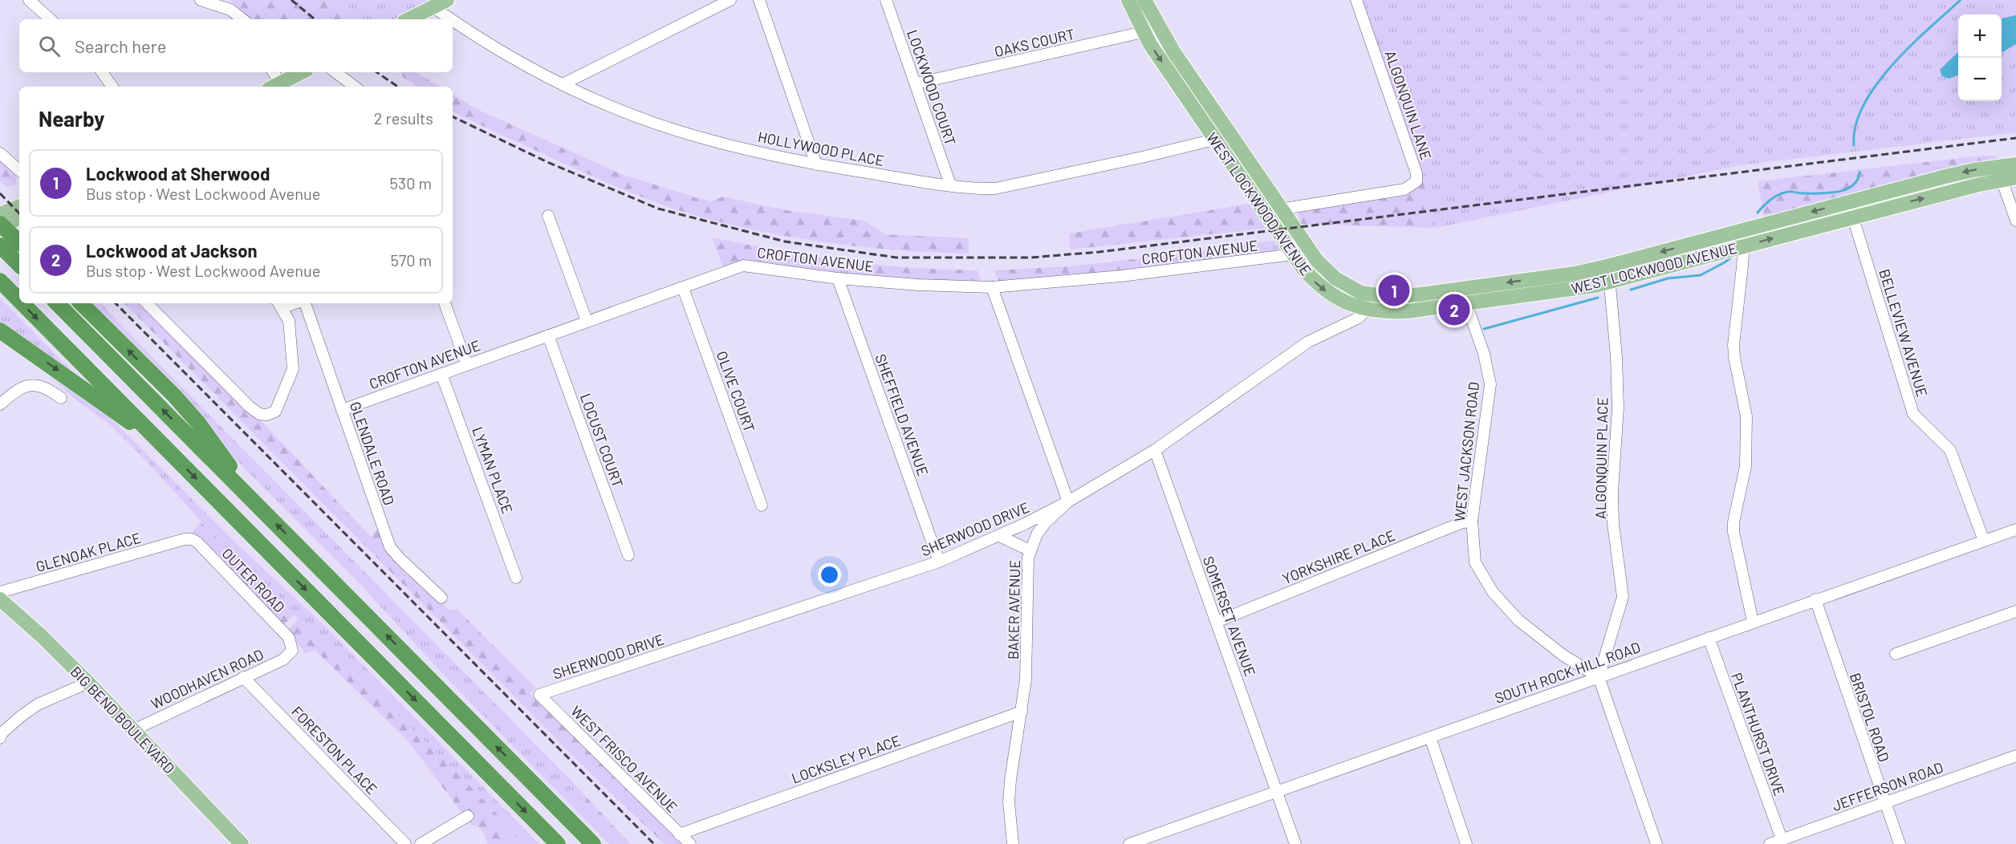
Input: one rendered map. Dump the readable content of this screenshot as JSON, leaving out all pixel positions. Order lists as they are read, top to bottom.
{
  "streets": {
    "main road": ["WEST LOCKWOOD AVENUE", "BIG BEND BOULEVARD"],
    "street": [
      "OAKS COURT",
      "LOCKWOOD COURT",
      "ALGONQUIN LANE",
      "HOLLYWOOD PLACE",
      "CROFTON AVENUE",
      "BELLEVIEW AVENUE",
      "OLIVE COURT",
      "SHEFFIELD AVENUE",
      "LOCUST COURT",
      "WEST JACKSON ROAD",
      "GLENDALE ROAD",
      "ALGONQUIN PLACE",
      "LYMAN PLACE",
      "SHERWOOD DRIVE",
      "GLENOAK PLACE",
      "YORKSHIRE PLACE",
      "OUTER ROAD",
      "BAKER AVENUE",
      "SOMERSET AVENUE",
      "SOUTH ROCK HILL ROAD",
      "WOODHAVEN ROAD",
      "BRISTOL ROAD",
      "PLANTHURST DRIVE",
      "FORESTON PLACE",
      "WEST FRISCO AVENUE",
      "LOCKSLEY PLACE",
      "JEFFERSON ROAD"
    ]
  },
  "crossings": [
    ["OAKS COURT", "LOCKWOOD COURT"],
    ["OAKS COURT", "WEST LOCKWOOD AVENUE"],
    ["LOCKWOOD COURT", "HOLLYWOOD PLACE"],
    ["ALGONQUIN LANE", "WEST LOCKWOOD AVENUE"],
    ["HOLLYWOOD PLACE", "WEST LOCKWOOD AVENUE"],
    ["WEST LOCKWOOD AVENUE", "CROFTON AVENUE"],
    ["WEST LOCKWOOD AVENUE", "BELLEVIEW AVENUE"],
    ["WEST LOCKWOOD AVENUE", "WEST JACKSON ROAD"],
    ["WEST LOCKWOOD AVENUE", "ALGONQUIN PLACE"],
    ["WEST LOCKWOOD AVENUE", "SHERWOOD DRIVE"],
    ["CROFTON AVENUE", "OLIVE COURT"],
    ["CROFTON AVENUE", "SHEFFIELD AVENUE"],
    ["CROFTON AVENUE", "LOCUST COURT"],
    ["CROFTON AVENUE", "GLENDALE ROAD"],
    ["CROFTON AVENUE", "LYMAN PLACE"],
    ["BELLEVIEW AVENUE", "SOUTH ROCK HILL ROAD"],
    ["SHEFFIELD AVENUE", "SHERWOOD DRIVE"],
    ["WEST JACKSON ROAD", "ALGONQUIN PLACE"],
    ["WEST JACKSON ROAD", "YORKSHIRE PLACE"],
    ["WEST JACKSON ROAD", "SOUTH ROCK HILL ROAD"],
    ["ALGONQUIN PLACE", "SOUTH ROCK HILL ROAD"],
    ["SHERWOOD DRIVE", "BAKER AVENUE"],
    ["SHERWOOD DRIVE", "SOMERSET AVENUE"],
    ["SHERWOOD DRIVE", "WEST FRISCO AVENUE"],
    ["GLENOAK PLACE", "OUTER ROAD"],
    ["YORKSHIRE PLACE", "SOMERSET AVENUE"],
    ["OUTER ROAD", "WOODHAVEN ROAD"],
    ["BAKER AVENUE", "LOCKSLEY PLACE"],
    ["SOMERSET AVENUE", "SOUTH ROCK HILL ROAD"],
    ["SOUTH ROCK HILL ROAD", "BRISTOL ROAD"],
    ["SOUTH ROCK HILL ROAD", "PLANTHURST DRIVE"],
    ["WOODHAVEN ROAD", "BIG BEND BOULEVARD"],
    ["WOODHAVEN ROAD", "FORESTON PLACE"],
    ["BRISTOL ROAD", "JEFFERSON ROAD"],
    ["PLANTHURST DRIVE", "JEFFERSON ROAD"],
    ["WEST FRISCO AVENUE", "LOCKSLEY PLACE"]
  ],
  "page": {
    "map_buttons": ["+", "−"],
    "search": "Search here",
    "heading": ["Nearby", "2 results"],
    "list": [
      {
        "mark": "1",
        "name": "Lockwood at Sherwood",
        "note": "Bus stop · West Lockwood Avenue",
        "value": "530 m"
      },
      {
        "mark": "2",
        "name": "Lockwood at Jackson",
        "note": "Bus stop · West Lockwood Avenue",
        "value": "570 m"
      }
    ],
    "pins": ["1", "2"]
  }
}
